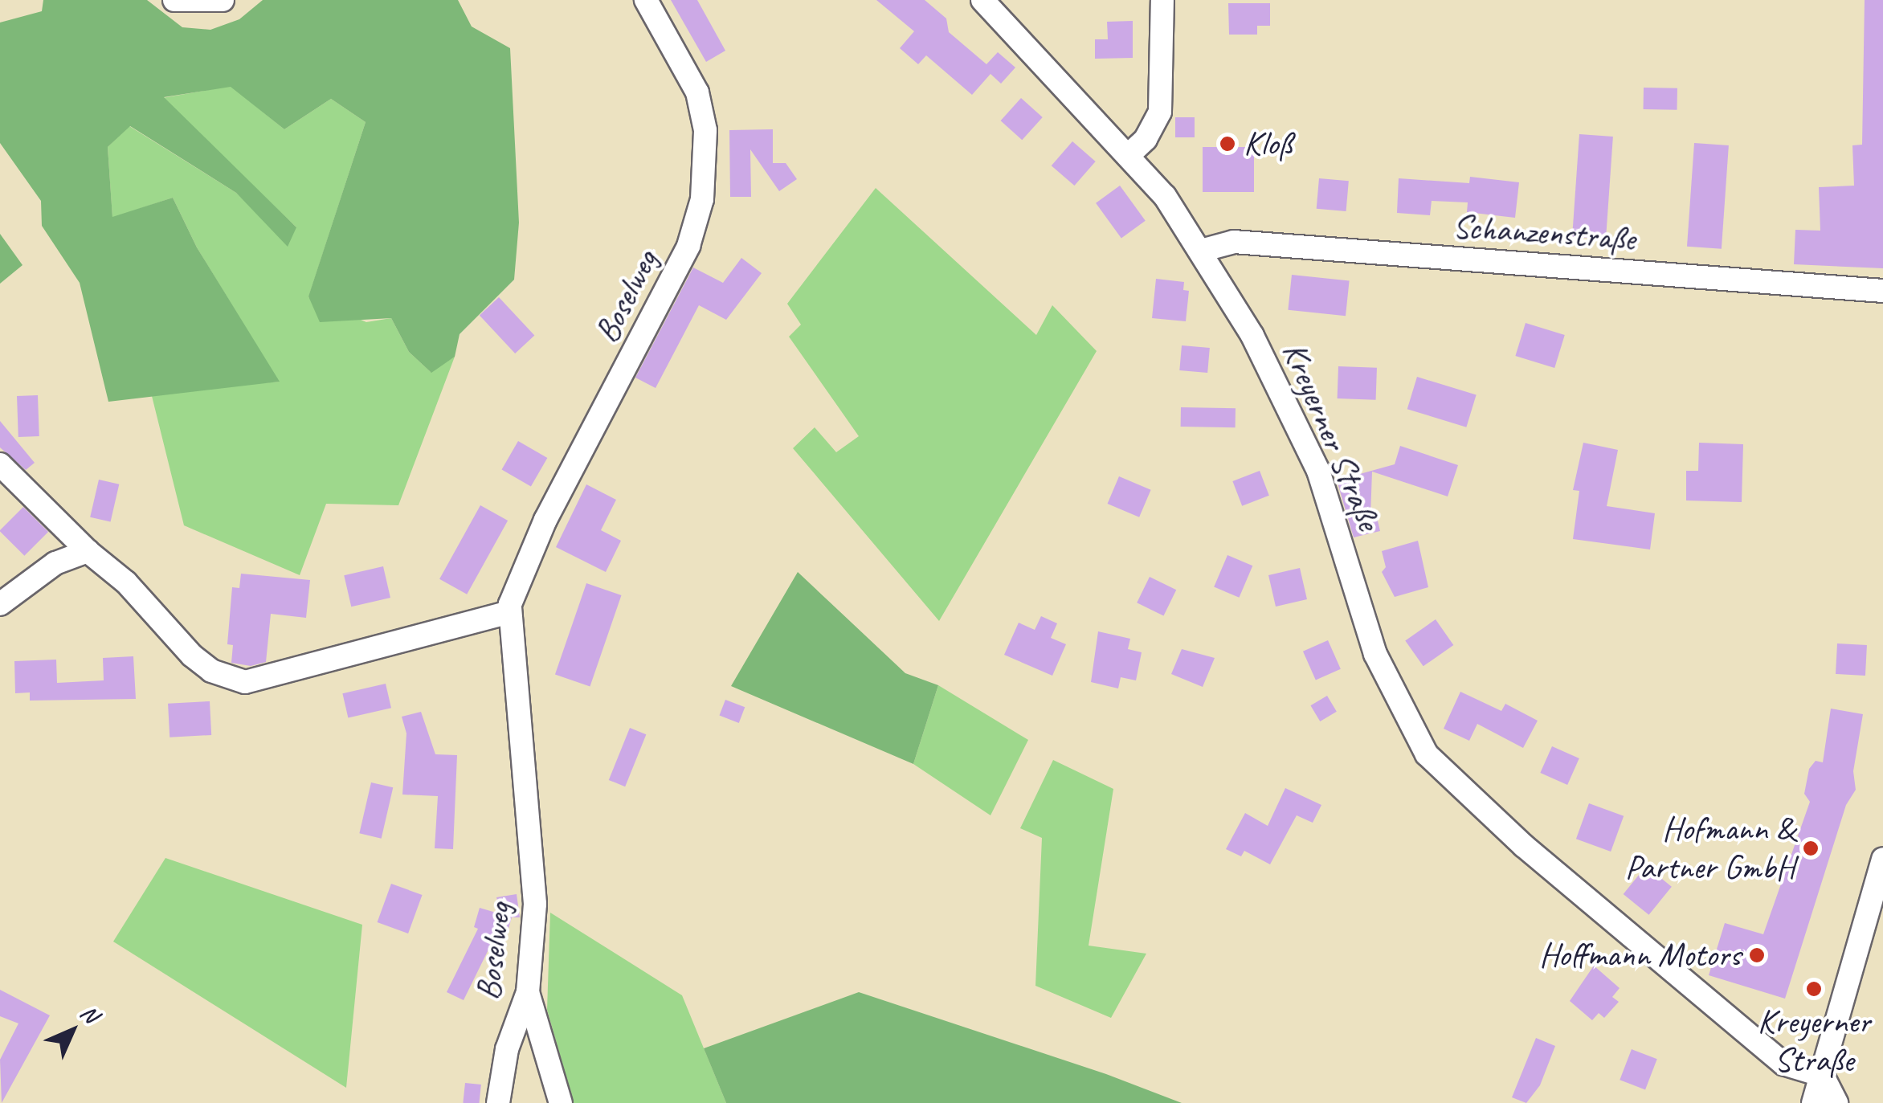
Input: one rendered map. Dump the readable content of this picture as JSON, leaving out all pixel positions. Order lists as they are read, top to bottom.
{
  "streets": {
    "street": ["Schanzenstraße", "Boselweg", "Kreyerner Straße"]
  },
  "crossings": [
    ["Schanzenstraße", "Kreyerner Straße"]
  ],
  "places": [
    "Kloß",
    "Hofmann & Partner GmbH",
    "Hoffmann Motors",
    "Kreyerner Straße"
  ],
  "north": "top right"
}
